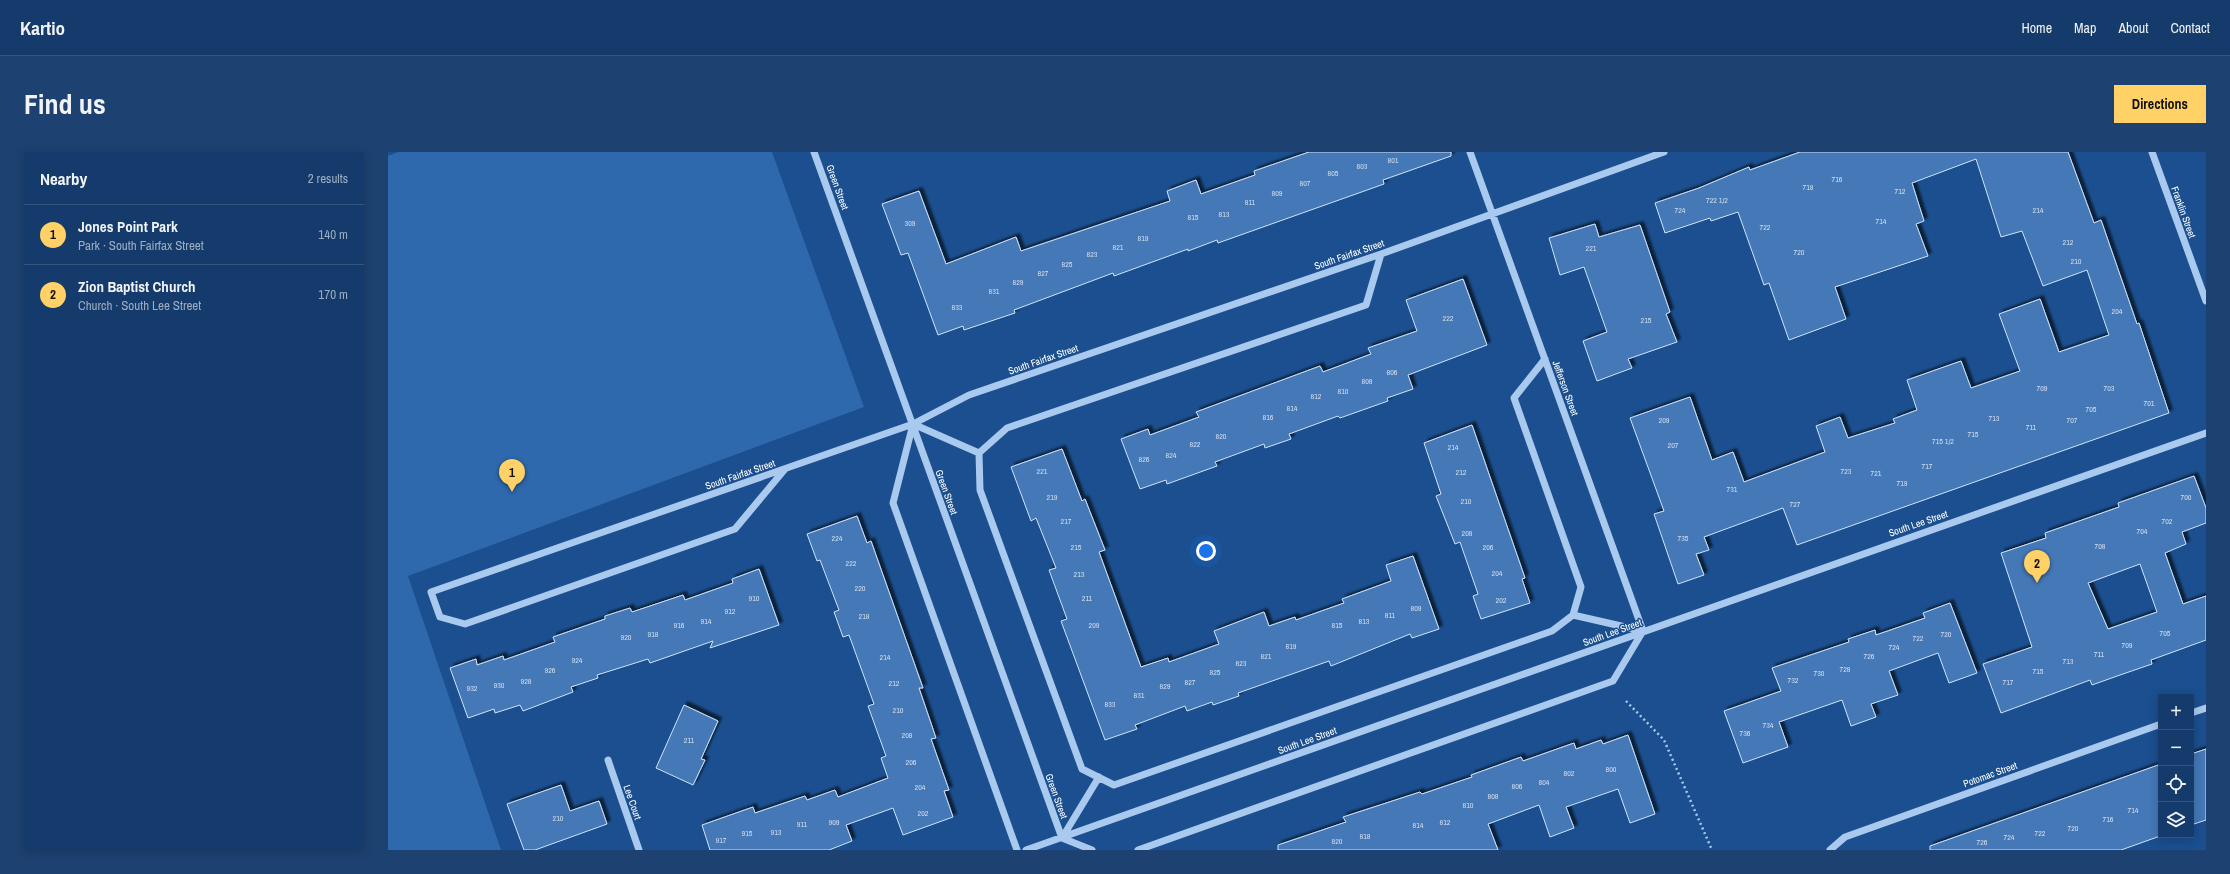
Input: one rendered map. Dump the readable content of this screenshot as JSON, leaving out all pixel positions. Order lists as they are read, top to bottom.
{
  "streets": {
    "street": [
      "Green Street",
      "Franklin Street",
      "South Fairfax Street",
      "Jefferson Street",
      "South Lee Street",
      "Potomac Street",
      "Lee Court"
    ]
  },
  "crossings": [
    ["Green Street", "South Fairfax Street"],
    ["Green Street", "South Lee Street"],
    ["South Fairfax Street", "Jefferson Street"],
    ["Jefferson Street", "South Lee Street"]
  ],
  "house_numbers": [
    "801",
    "803",
    "805",
    "716",
    "807",
    "718",
    "712",
    "809",
    "722 1/2",
    "811",
    "724",
    "214",
    "813",
    "815",
    "714",
    "309",
    "722",
    "819",
    "212",
    "821",
    "221",
    "720",
    "823",
    "210",
    "825",
    "827",
    "829",
    "831",
    "833",
    "204",
    "222",
    "215",
    "806",
    "808",
    "709",
    "703",
    "810",
    "812",
    "701",
    "814",
    "705",
    "816",
    "713",
    "209",
    "707",
    "711",
    "715",
    "820",
    "715 1/2",
    "822",
    "207",
    "214",
    "824",
    "826",
    "717",
    "221",
    "723",
    "212",
    "721",
    "719",
    "731",
    "219",
    "700",
    "210",
    "727",
    "217",
    "702",
    "704",
    "208",
    "224",
    "735",
    "708",
    "215",
    "206",
    "222",
    "204",
    "213",
    "220",
    "910",
    "211",
    "202",
    "809",
    "912",
    "811",
    "218",
    "914",
    "813",
    "916",
    "209",
    "815",
    "705",
    "918",
    "720",
    "920",
    "722",
    "709",
    "819",
    "724",
    "711",
    "821",
    "726",
    "214",
    "924",
    "713",
    "823",
    "728",
    "926",
    "715",
    "825",
    "730",
    "732",
    "928",
    "827",
    "717",
    "212",
    "930",
    "829",
    "932",
    "831",
    "833",
    "210",
    "734",
    "736",
    "208",
    "211",
    "206",
    "800",
    "802",
    "804",
    "806",
    "204",
    "808",
    "810",
    "714",
    "202",
    "210",
    "716",
    "909",
    "812",
    "911",
    "814",
    "720",
    "913",
    "915",
    "722",
    "818",
    "724",
    "917",
    "820",
    "726"
  ],
  "page": {
    "header": "Kartio",
    "nav": [
      "Home",
      "Map",
      "About",
      "Contact"
    ],
    "title": "Find us",
    "buttons": "Directions",
    "heading": ["Nearby", "2 results"],
    "list": [
      {
        "mark": "1",
        "name": "Jones Point Park",
        "note": "Park · South Fairfax Street",
        "value": "140 m"
      },
      {
        "mark": "2",
        "name": "Zion Baptist Church",
        "note": "Church · South Lee Street",
        "value": "170 m"
      }
    ],
    "pins": ["1", "2"],
    "map_buttons": ["+", "−"]
  }
}
